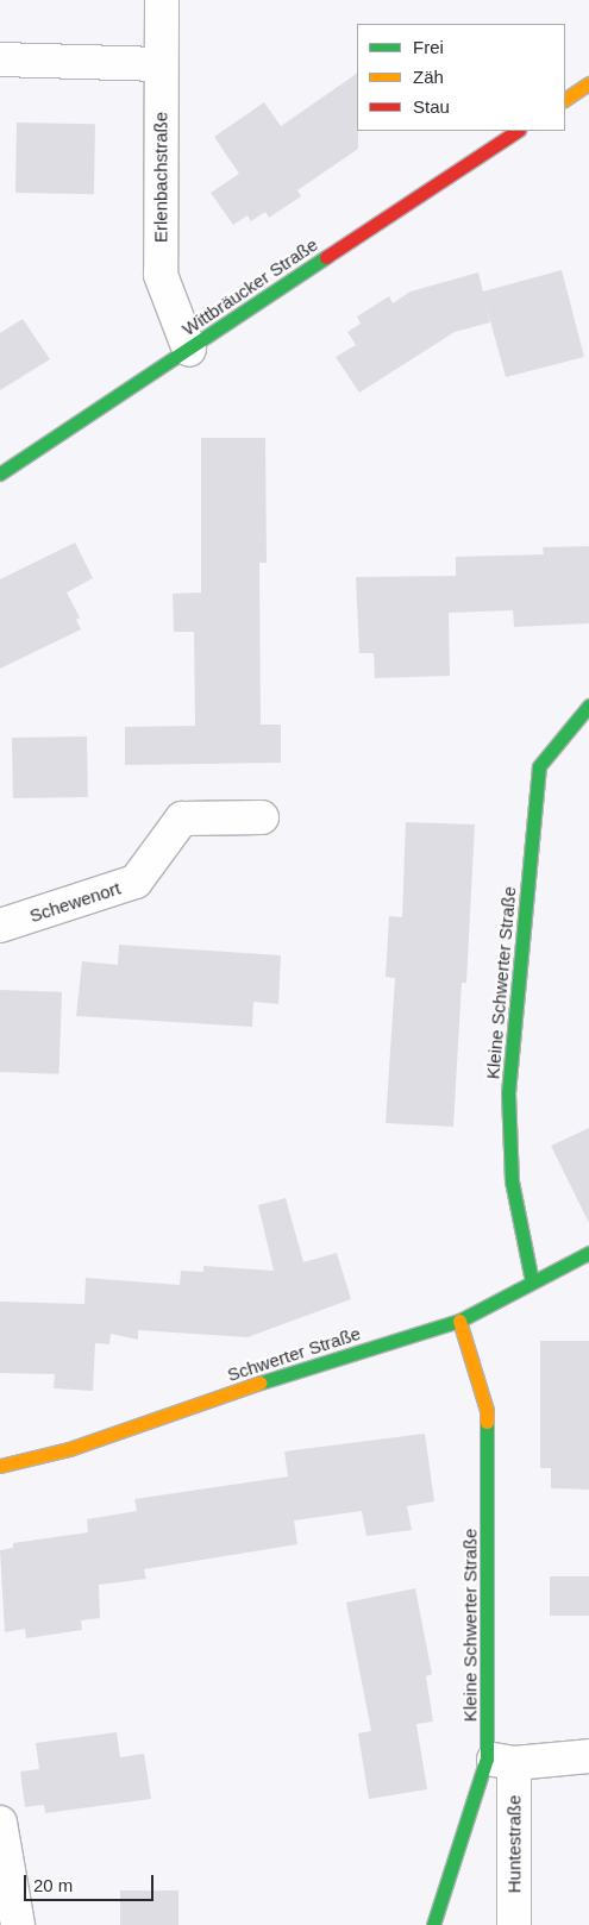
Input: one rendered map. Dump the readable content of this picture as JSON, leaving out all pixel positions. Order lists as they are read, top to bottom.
{
  "streets": {
    "street": [
      "Erlenbachstraße",
      "Wittbräucker Straße",
      "Schewenort",
      "Kleine Schwerter Straße",
      "Schwerter Straße",
      "Huntestraße"
    ]
  },
  "crossings": [
    ["Erlenbachstraße", "Wittbräucker Straße"],
    ["Kleine Schwerter Straße", "Schwerter Straße"],
    ["Kleine Schwerter Straße", "Huntestraße"]
  ],
  "legend": ["Frei", "Zäh", "Stau"],
  "scale_bar": "20 m"
}
